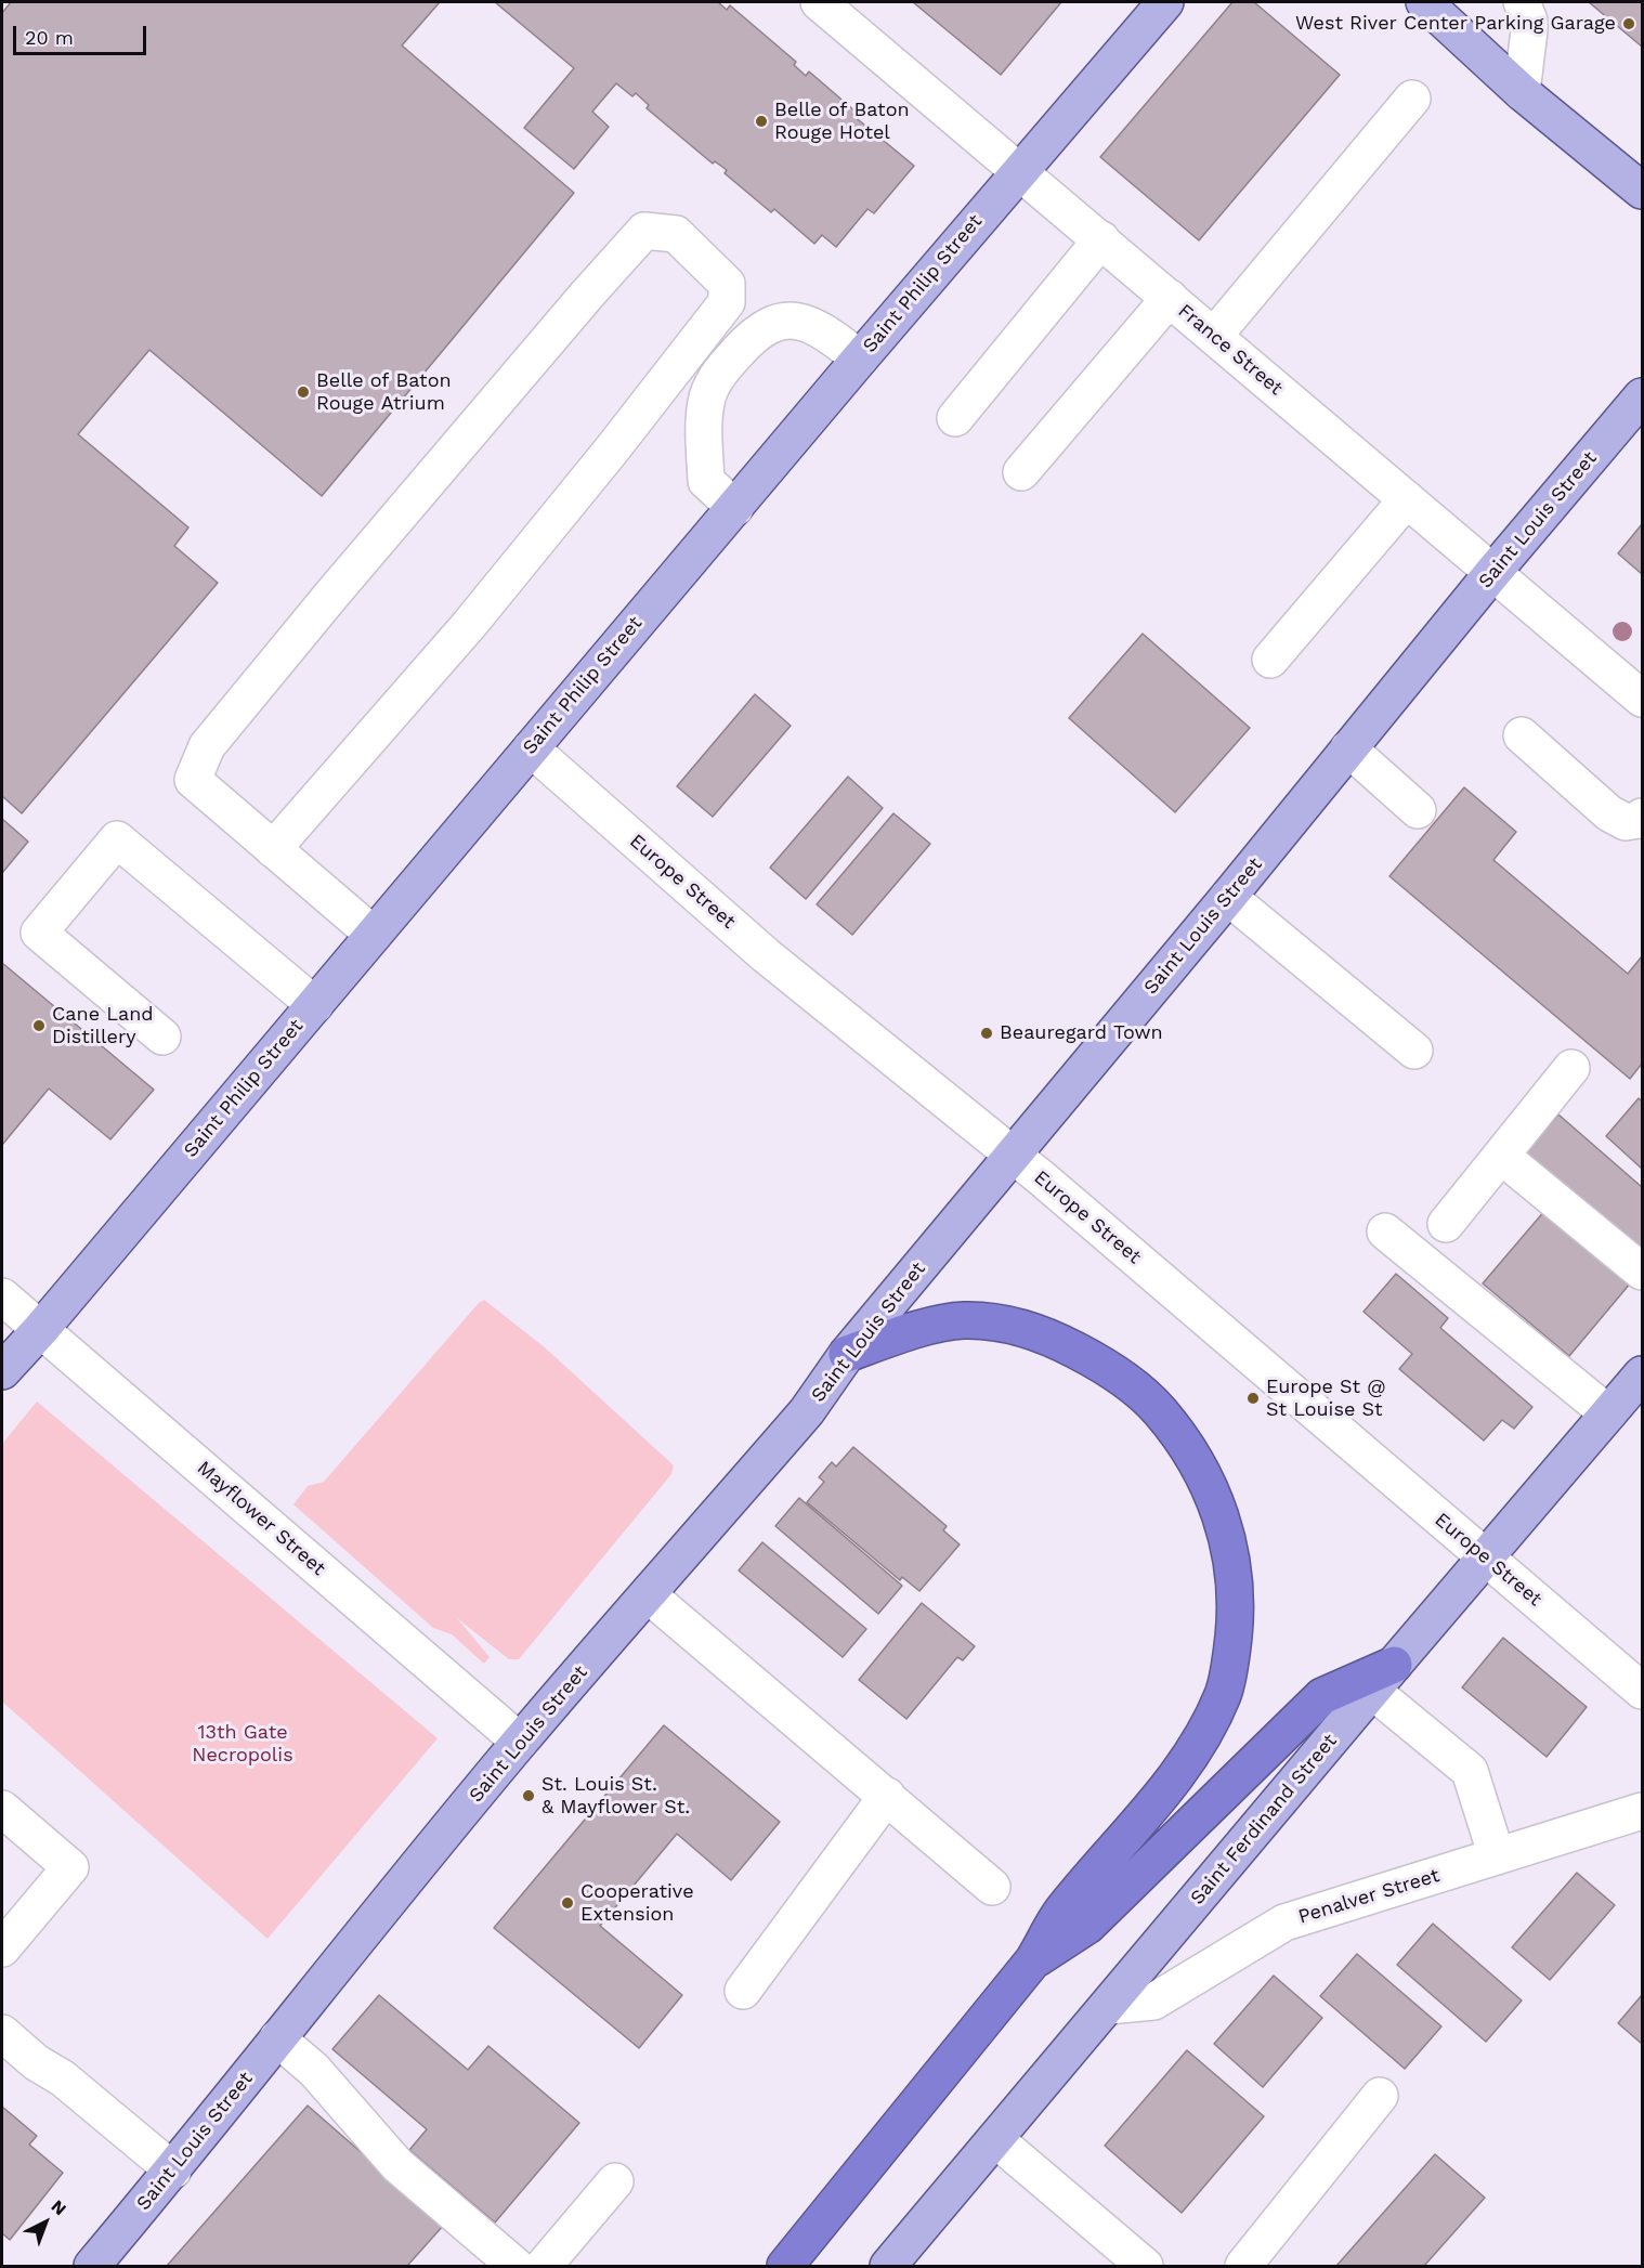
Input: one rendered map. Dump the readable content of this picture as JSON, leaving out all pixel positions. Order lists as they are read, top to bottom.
{
  "streets": {
    "main road": ["Saint Philip Street", "Saint Louis Street", "Saint Ferdinand Street"],
    "street": [
      "France Street",
      "Europe Street",
      "Mayflower Street",
      "Penalver Street"
    ]
  },
  "crossings": [
    ["Saint Philip Street", "France Street"],
    ["Saint Philip Street", "Europe Street"],
    ["Saint Philip Street", "Mayflower Street"],
    ["France Street", "Saint Louis Street"],
    ["Saint Louis Street", "Europe Street"],
    ["Saint Louis Street", "Mayflower Street"],
    ["Europe Street", "Saint Ferdinand Street"],
    ["Saint Ferdinand Street", "Penalver Street"]
  ],
  "parks": ["13th Gate Necropolis"],
  "places": [
    "West River Center Parking Garage",
    "Belle of Baton Rouge Hotel",
    "Belle of Baton Rouge Atrium",
    "Cane Land Distillery",
    "Beauregard Town",
    "Europe St @ St Louise St",
    "St. Louis St. & Mayflower St.",
    "Cooperative Extension"
  ],
  "scale_bar": "20 m",
  "north": "top right"
}
